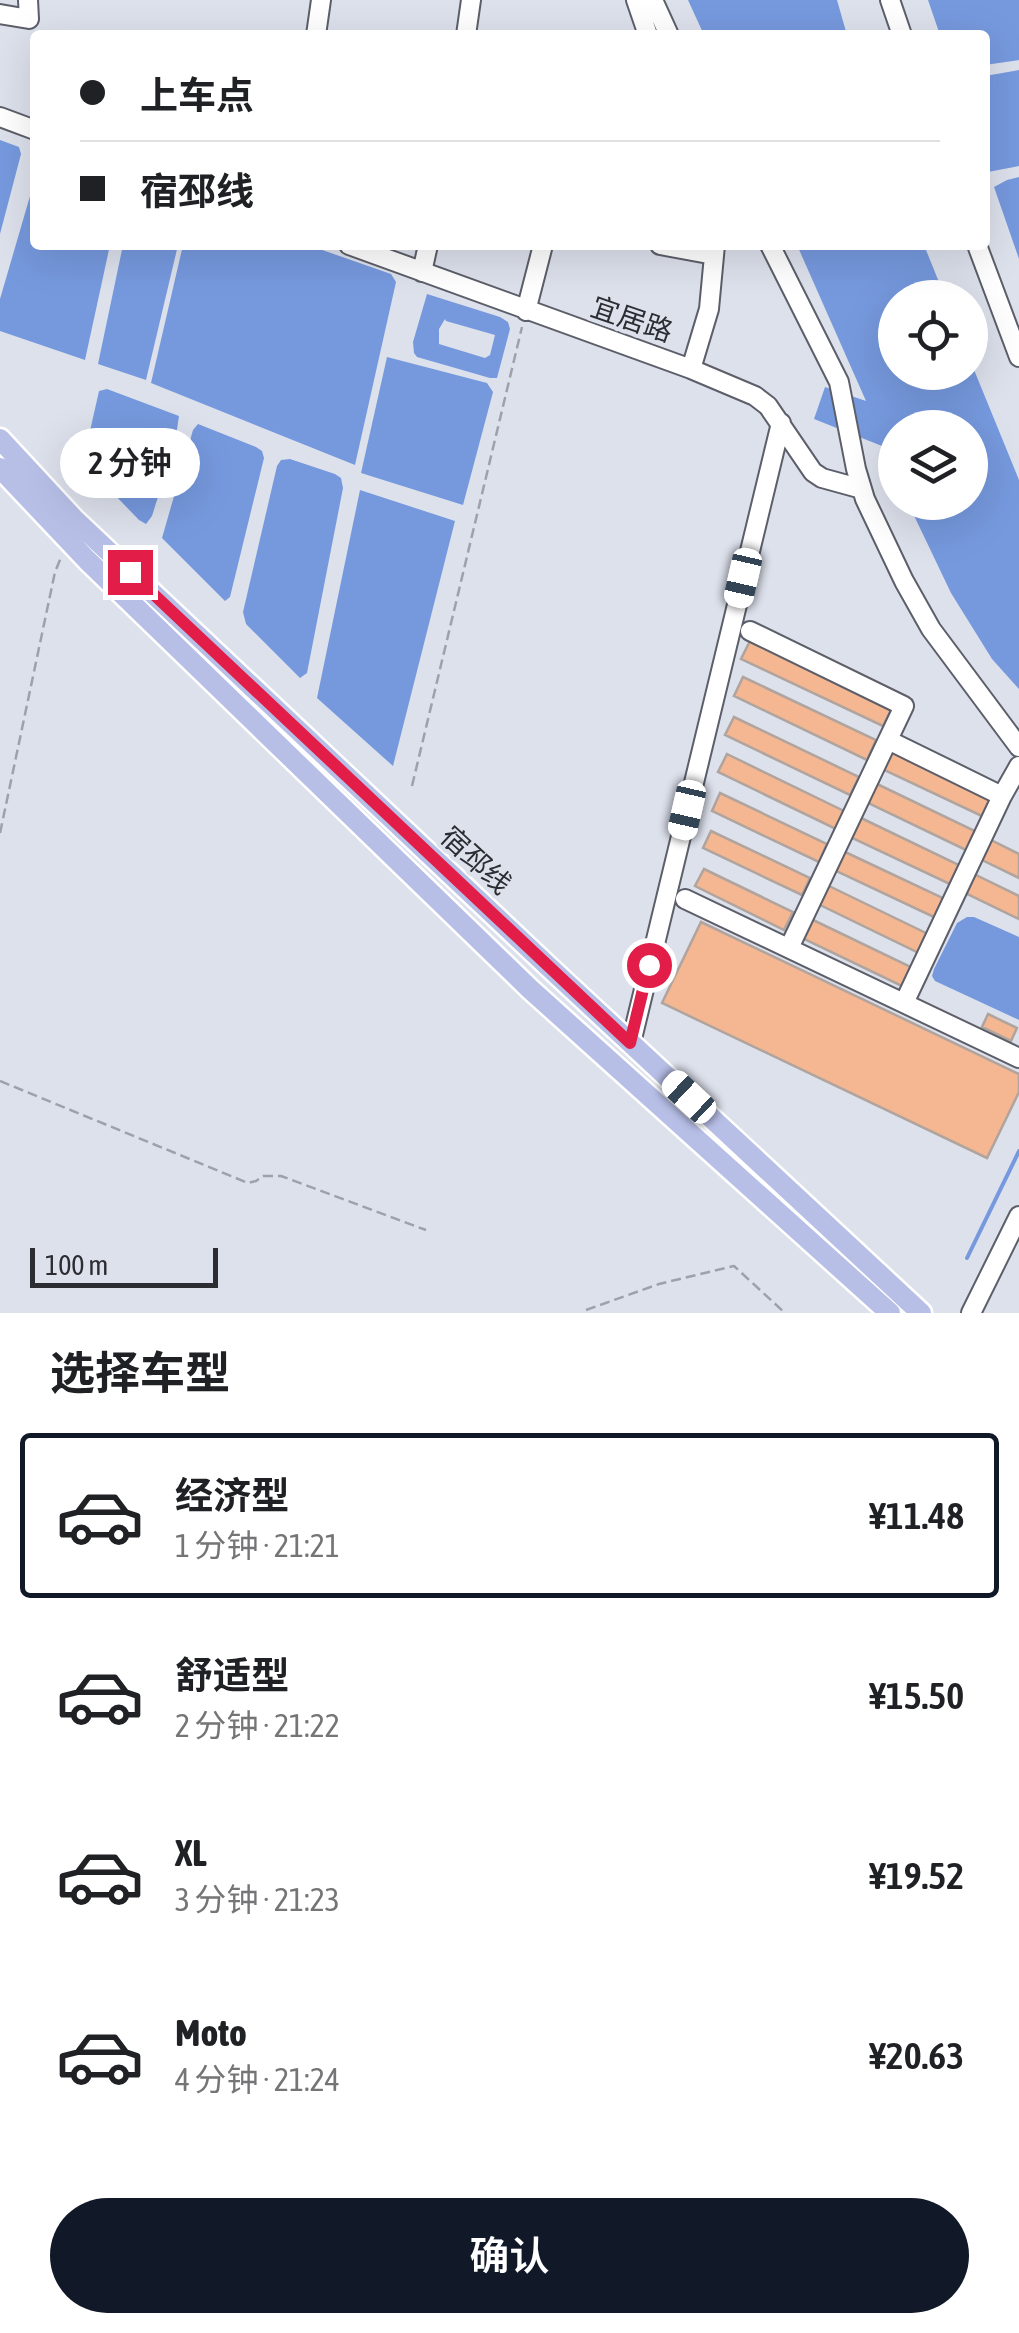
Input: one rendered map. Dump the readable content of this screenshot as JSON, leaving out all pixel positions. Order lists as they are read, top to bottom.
{
  "streets": {
    "main road": ["宿邳线"],
    "street": ["宜居路"]
  },
  "scale_bar": "100 m",
  "page": {
    "banner": ["上车点", "宿邳线"],
    "bubble": "2 分钟",
    "scale": "100 m",
    "heading": "选择车型",
    "list": [
      {
        "name": "经济型",
        "note": "1 分钟 · 21:21",
        "value": "¥11.48"
      },
      {
        "name": "舒适型",
        "note": "2 分钟 · 21:22",
        "value": "¥15.50"
      },
      {
        "name": "XL",
        "note": "3 分钟 · 21:23",
        "value": "¥19.52"
      },
      {
        "name": "Moto",
        "note": "4 分钟 · 21:24",
        "value": "¥20.63"
      }
    ],
    "buttons": "确认"
  }
}
